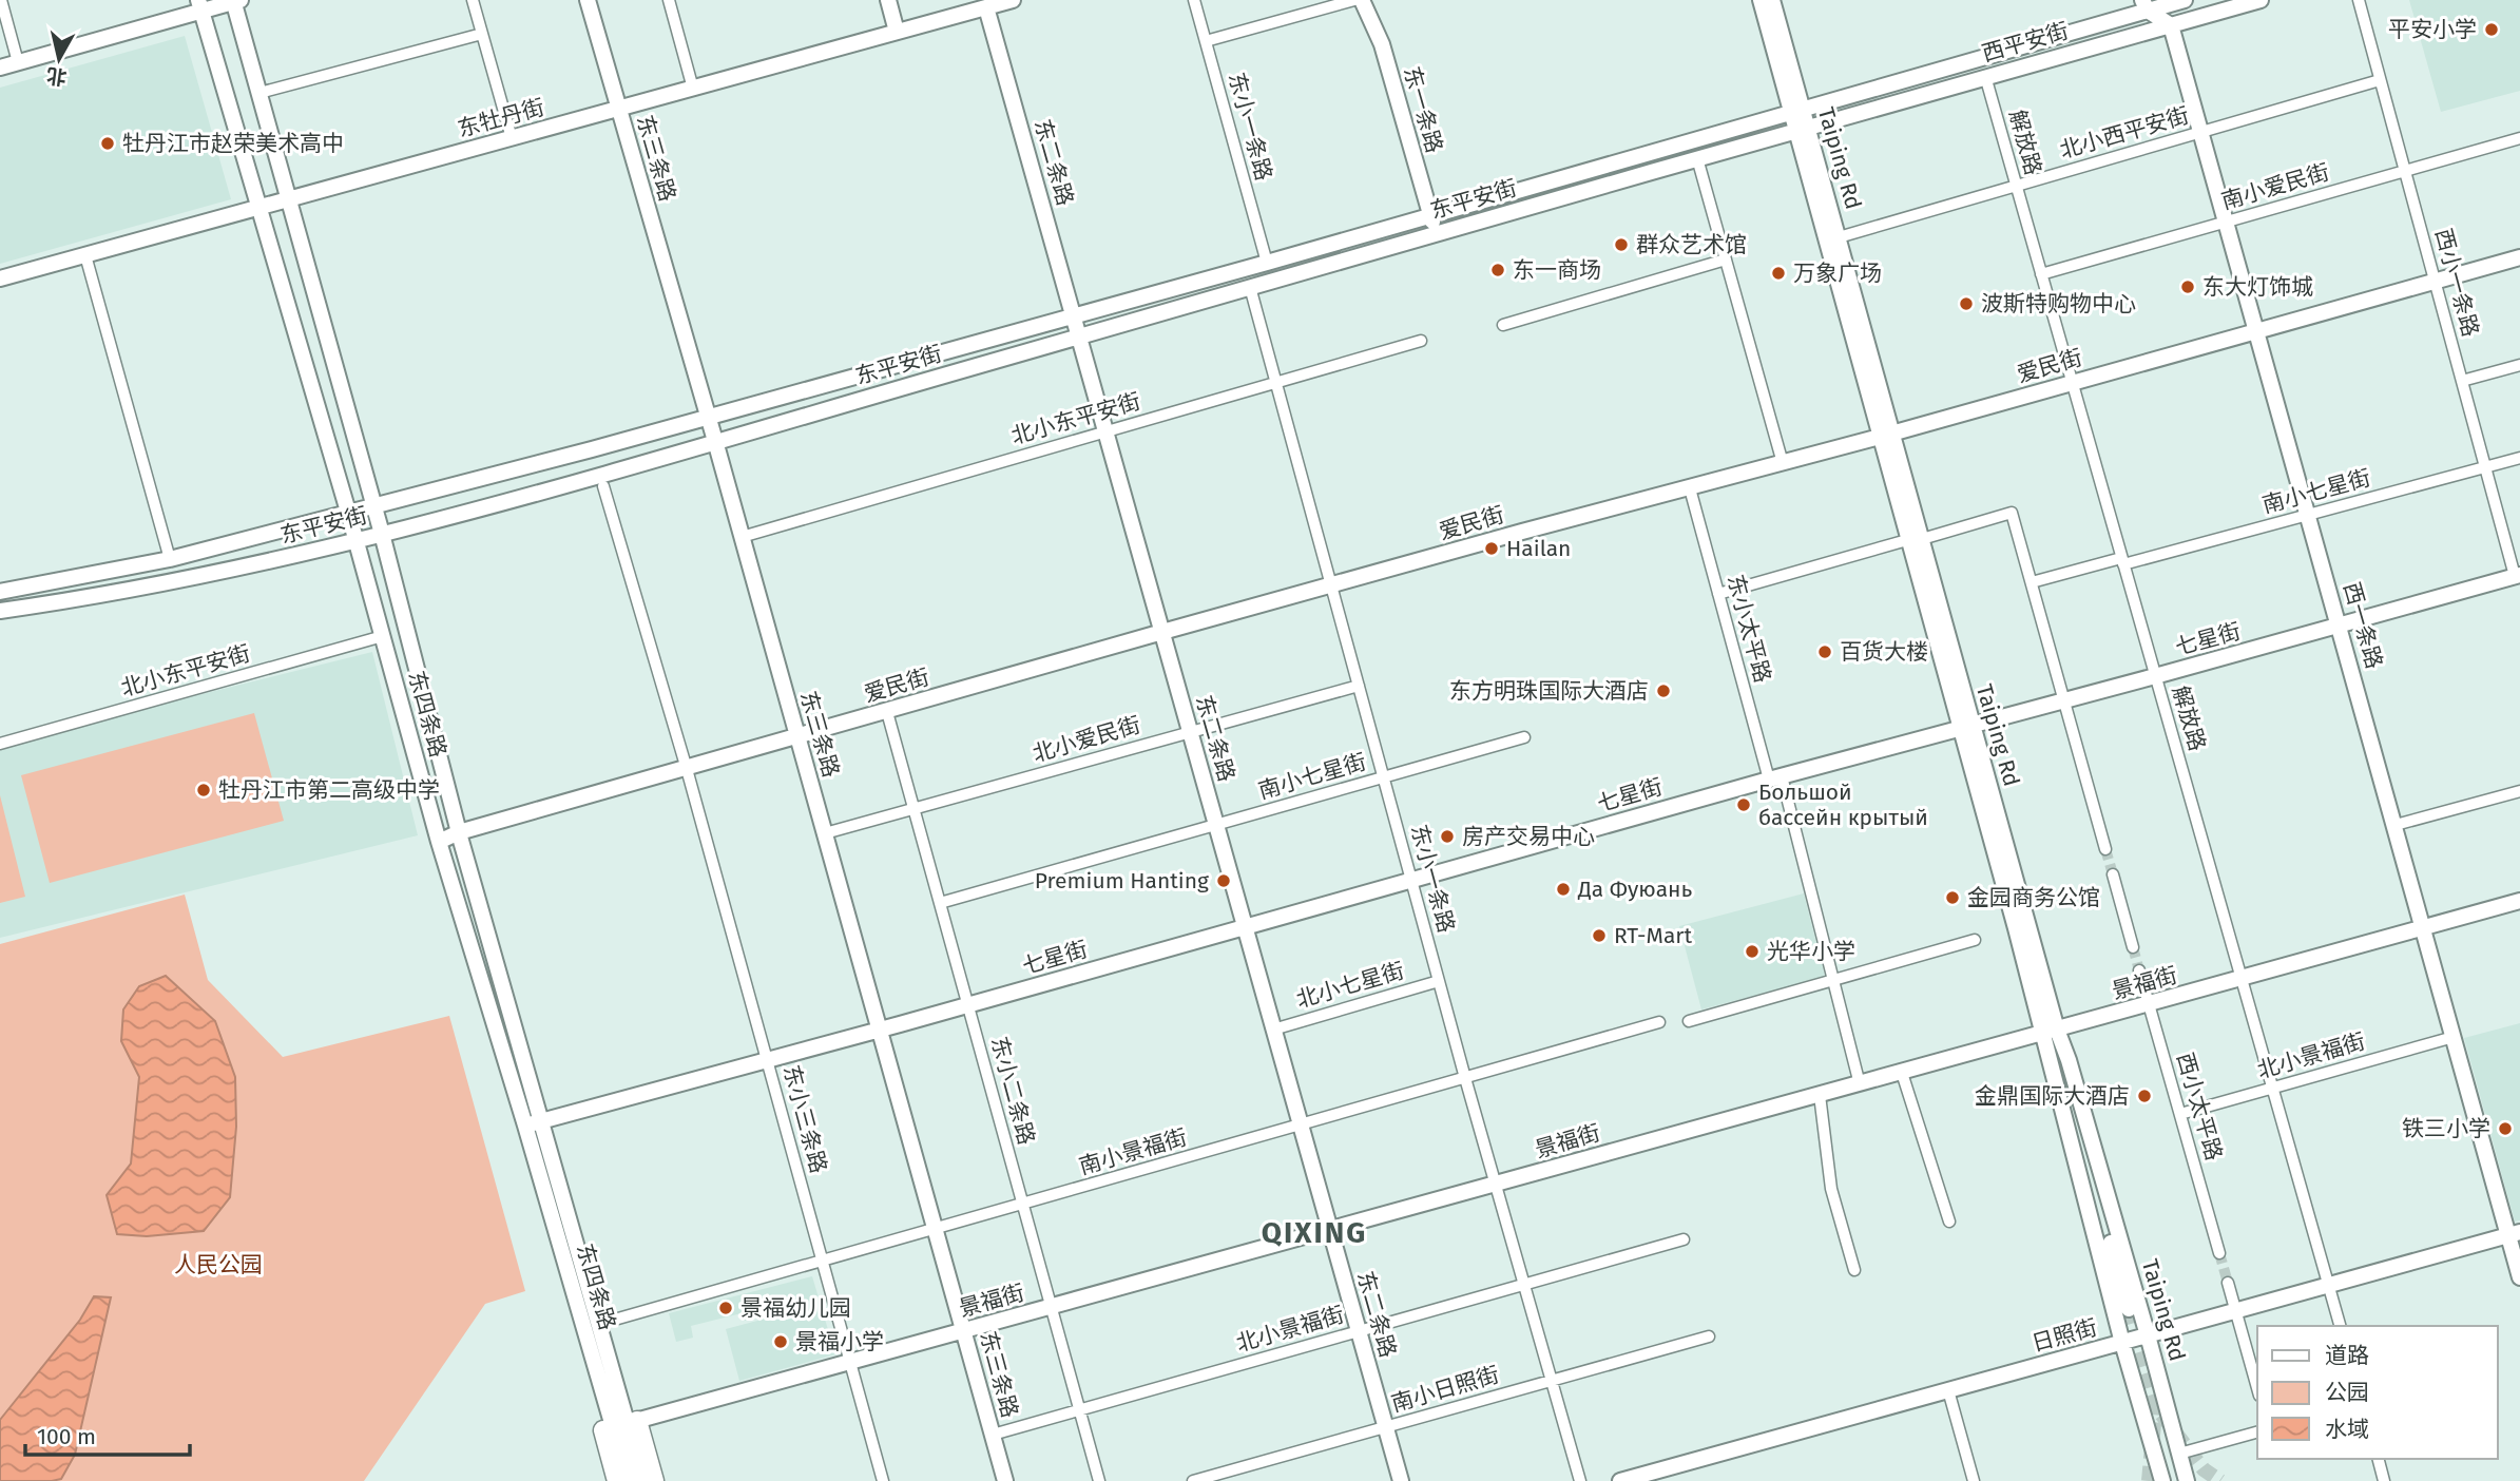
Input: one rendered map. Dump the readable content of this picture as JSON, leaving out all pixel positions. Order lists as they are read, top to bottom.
{
  "streets": {
    "street": [
      "西平安街",
      "东一条路",
      "东牡丹街",
      "东小一条路",
      "北小西平安街",
      "解放路",
      "东三条路",
      "Taiping Rd",
      "东二条路",
      "南小爱民街",
      "东平安街",
      "西小一条路",
      "爱民街",
      "北小东平安街",
      "南小七星街",
      "西一条路",
      "东小太平路",
      "七星街",
      "东四条路",
      "北小爱民街",
      "景福街",
      "北小七星街",
      "北小景福街",
      "东小二条路",
      "西小太平路",
      "东小三条路",
      "南小景福街",
      "日照街",
      "南小日照街"
    ]
  },
  "crossings": [
    ["西平安街", "解放路"],
    ["西平安街", "Taiping Rd"],
    ["西平安街", "东平安街"],
    ["西平安街", "西一条路"],
    ["东一条路", "东平安街"],
    ["东牡丹街", "东三条路"],
    ["东牡丹街", "东二条路"],
    ["东牡丹街", "东四条路"],
    ["东小一条路", "东平安街"],
    ["东小一条路", "爱民街"],
    ["东小一条路", "北小东平安街"],
    ["东小一条路", "南小七星街"],
    ["东小一条路", "七星街"],
    ["东小一条路", "北小爱民街"],
    ["东小一条路", "景福街"],
    ["东小一条路", "北小七星街"],
    ["东小一条路", "北小景福街"],
    ["东小一条路", "南小景福街"],
    ["东小一条路", "南小日照街"],
    ["北小西平安街", "解放路"],
    ["北小西平安街", "Taiping Rd"],
    ["北小西平安街", "西小一条路"],
    ["北小西平安街", "西一条路"],
    ["解放路", "南小爱民街"],
    ["解放路", "爱民街"],
    ["解放路", "南小七星街"],
    ["解放路", "七星街"],
    ["解放路", "景福街"],
    ["解放路", "北小景福街"],
    ["解放路", "日照街"],
    ["东三条路", "东平安街"],
    ["东三条路", "爱民街"],
    ["东三条路", "北小东平安街"],
    ["东三条路", "七星街"],
    ["东三条路", "北小爱民街"],
    ["东三条路", "景福街"],
    ["东三条路", "北小景福街"],
    ["东三条路", "南小景福街"],
    ["Taiping Rd", "东平安街"],
    ["Taiping Rd", "爱民街"],
    ["Taiping Rd", "七星街"],
    ["Taiping Rd", "景福街"],
    ["Taiping Rd", "日照街"],
    ["东二条路", "东平安街"],
    ["东二条路", "爱民街"],
    ["东二条路", "北小东平安街"],
    ["东二条路", "南小七星街"],
    ["东二条路", "七星街"],
    ["东二条路", "北小爱民街"],
    ["东二条路", "景福街"],
    ["东二条路", "北小七星街"],
    ["东二条路", "北小景福街"],
    ["东二条路", "南小景福街"],
    ["东二条路", "南小日照街"],
    ["南小爱民街", "西小一条路"],
    ["南小爱民街", "西一条路"],
    ["东平安街", "东四条路"],
    ["西小一条路", "爱民街"],
    ["西小一条路", "南小七星街"],
    ["西小一条路", "七星街"],
    ["爱民街", "西一条路"],
    ["爱民街", "东小太平路"],
    ["爱民街", "东四条路"],
    ["爱民街", "东小二条路"],
    ["爱民街", "东小三条路"],
    ["北小东平安街", "东四条路"],
    ["南小七星街", "西一条路"],
    ["南小七星街", "东小二条路"],
    ["西一条路", "七星街"],
    ["西一条路", "景福街"],
    ["西一条路", "北小景福街"],
    ["西一条路", "日照街"],
    ["东小太平路", "七星街"],
    ["东小太平路", "景福街"],
    ["七星街", "东四条路"],
    ["七星街", "东小二条路"],
    ["七星街", "东小三条路"],
    ["北小爱民街", "东小二条路"],
    ["景福街", "东小二条路"],
    ["景福街", "西小太平路"],
    ["景福街", "东小三条路"],
    ["北小景福街", "东小二条路"],
    ["北小景福街", "西小太平路"],
    ["东小二条路", "南小景福街"],
    ["东小三条路", "南小景福街"]
  ],
  "districts": ["QIXING"],
  "parks": ["人民公园"],
  "places": [
    "平安小学",
    "牡丹江市赵荣美术高中",
    "群众艺术馆",
    "东一商场",
    "万象广场",
    "东大灯饰城",
    "波斯特购物中心",
    "Hailan",
    "百货大楼",
    "东方明珠国际大酒店",
    "牡丹江市第二高级中学",
    "Большой бассейн крытый",
    "房产交易中心",
    "Premium Hanting",
    "Да Фуюань",
    "金园商务公馆",
    "RT-Mart",
    "光华小学",
    "金鼎国际大酒店",
    "铁三小学",
    "景福幼儿园",
    "景福小学"
  ],
  "legend": ["道路", "公园", "水域"],
  "scale_bar": "100 m",
  "north": "bottom"
}
